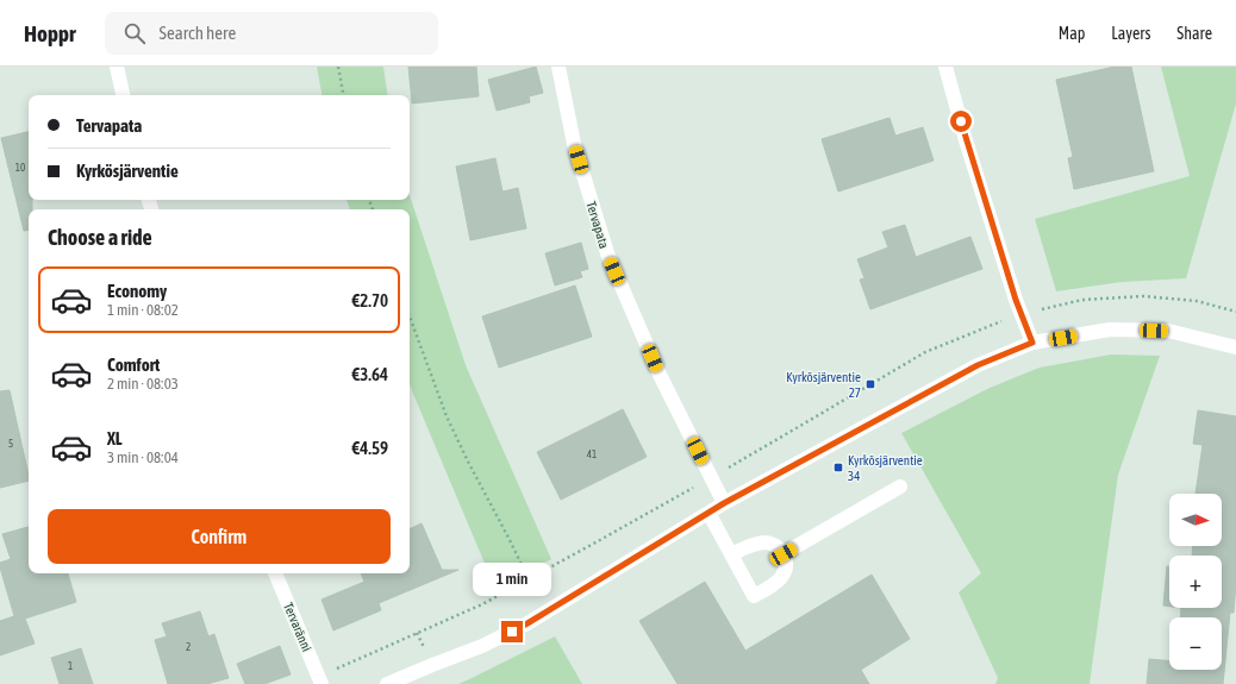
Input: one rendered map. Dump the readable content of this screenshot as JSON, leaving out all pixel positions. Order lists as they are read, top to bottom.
{
  "streets": {
    "street": ["Tervapata", "Tervaränni"]
  },
  "places": {
    "transit": ["Kyrkösjärventie 27", "Kyrkösjärventie 34"]
  },
  "house_numbers": [
    "10",
    "5",
    "41",
    "2",
    "1"
  ],
  "north": "right",
  "page": {
    "header": "Hoppr",
    "search": "Search here",
    "nav": ["Map", "Layers", "Share"],
    "banner": ["Tervapata", "Kyrkösjärventie"],
    "heading": "Choose a ride",
    "list": [
      {
        "name": "Economy",
        "note": "1 min · 08:02",
        "value": "€2.70"
      },
      {
        "name": "Comfort",
        "note": "2 min · 08:03",
        "value": "€3.64"
      },
      {
        "name": "XL",
        "note": "3 min · 08:04",
        "value": "€4.59"
      }
    ],
    "map_buttons": ["+", "−"],
    "buttons": "Confirm",
    "bubble": "1 min"
  }
}
